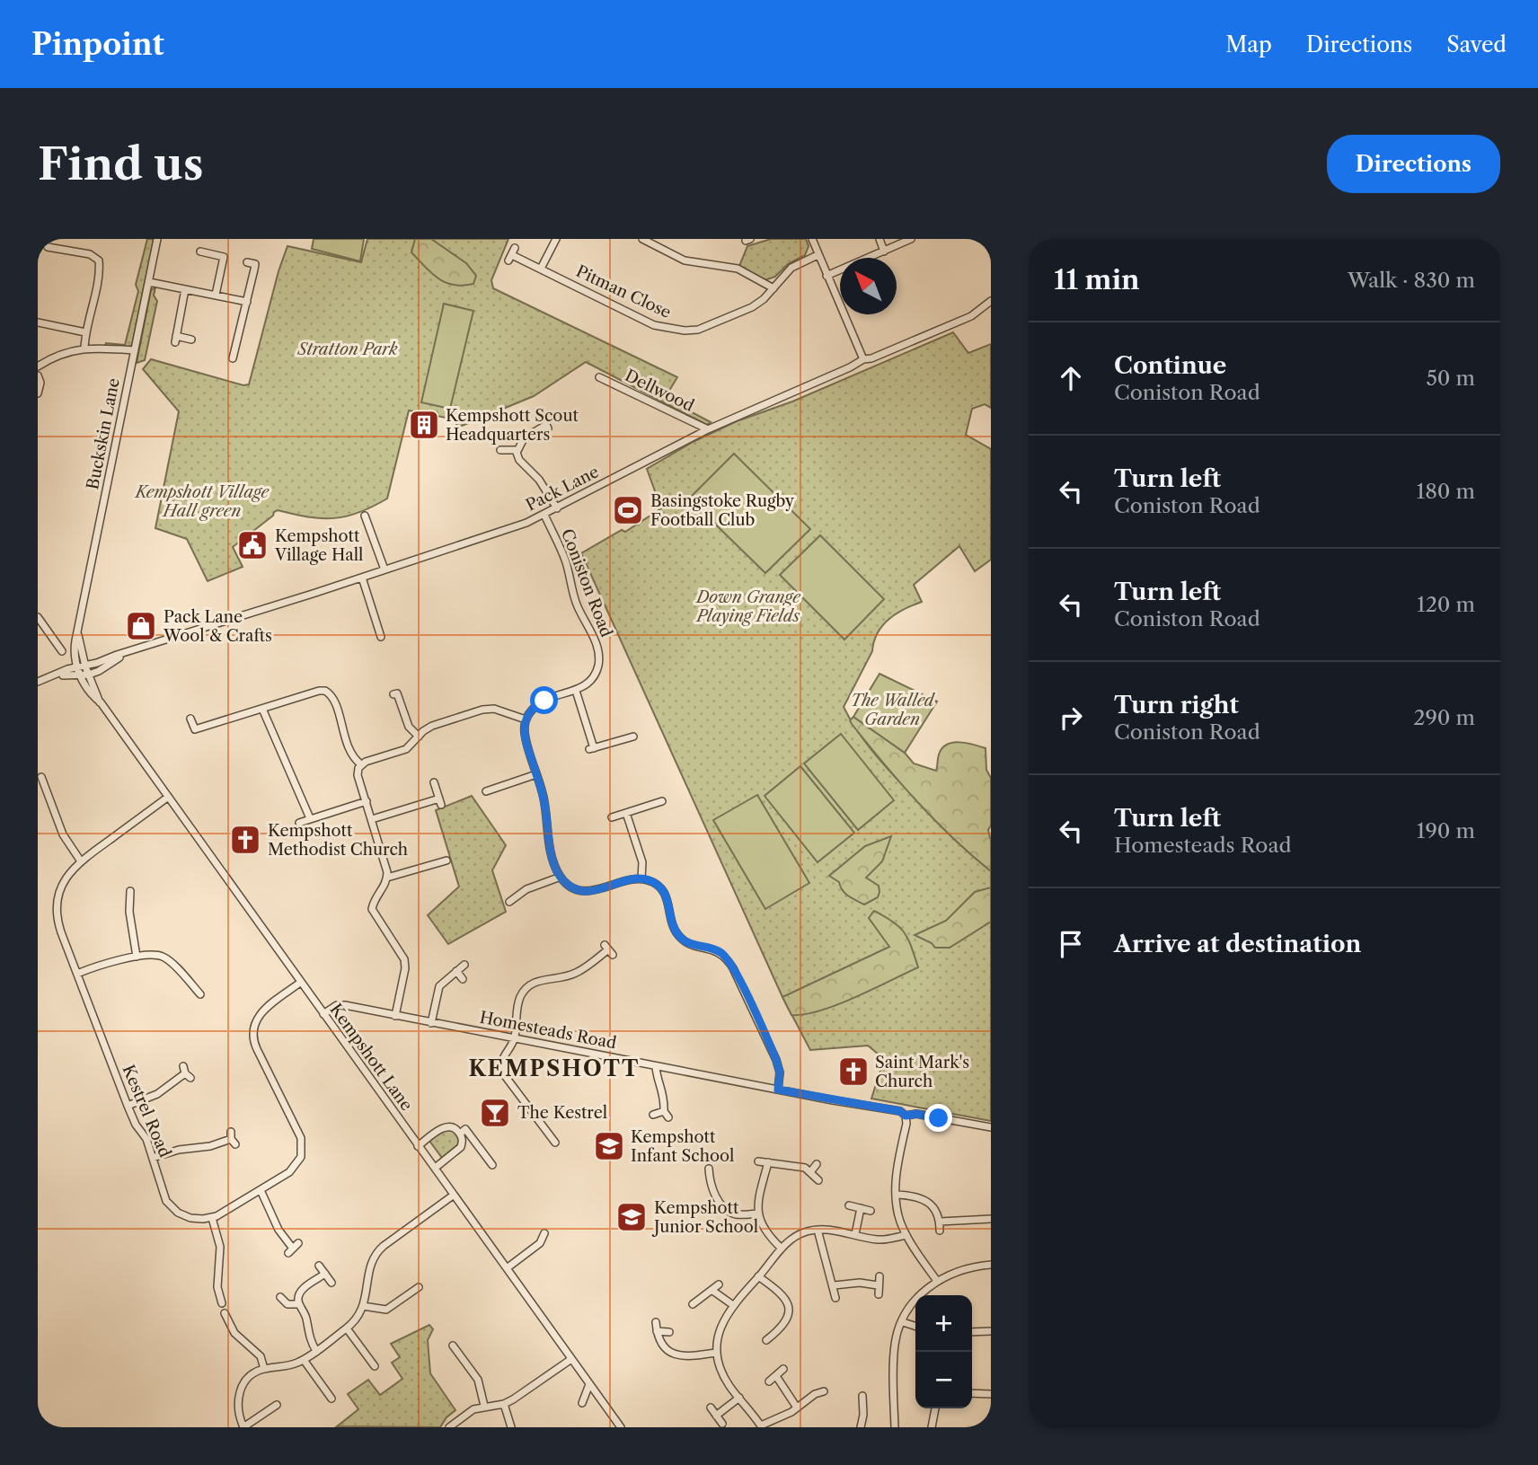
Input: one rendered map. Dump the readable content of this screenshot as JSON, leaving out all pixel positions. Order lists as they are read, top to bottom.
{
  "streets": {
    "street": [
      "Pitman Close",
      "Dellwood",
      "Buckskin Lane",
      "Pack Lane",
      "Coniston Road",
      "Homesteads Road",
      "Kempshott Lane",
      "Kestrel Road"
    ]
  },
  "crossings": [
    ["Dellwood", "Pack Lane"],
    ["Buckskin Lane", "Pack Lane"],
    ["Buckskin Lane", "Kempshott Lane"],
    ["Pack Lane", "Coniston Road"],
    ["Pack Lane", "Kempshott Lane"],
    ["Homesteads Road", "Kempshott Lane"],
    ["Kempshott Lane", "Kestrel Road"]
  ],
  "districts": ["KEMPSHOTT"],
  "parks": [
    "Stratton Park",
    "Kempshott Village Hall green",
    "Down Grange Playing Fields",
    "The Walled Garden"
  ],
  "places": {
    "building": ["Kempshott Scout Headquarters"],
    "sports": ["Basingstoke Rugby Football Club"],
    "public building": ["Kempshott Village Hall"],
    "shop": ["Pack Lane Wool & Crafts"],
    "church": ["Kempshott Methodist Church", "Saint Mark's Church"],
    "bar": ["The Kestrel"],
    "school or university": ["Kempshott Infant School", "Kempshott Junior School"]
  },
  "north": "top left",
  "page": {
    "header": "Pinpoint",
    "nav": ["Map", "Directions", "Saved"],
    "buttons": "Directions",
    "title": "Find us",
    "heading": ["11 min", "Walk · 830 m"],
    "list": [
      ["Continue", "Coniston Road", "50 m"],
      ["Turn left", "Coniston Road", "180 m"],
      ["Turn left", "Coniston Road", "120 m"],
      ["Turn right", "Coniston Road", "290 m"],
      ["Turn left", "Homesteads Road", "190 m"],
      "Arrive at destination"
    ],
    "map_buttons": ["+", "−"]
  }
}
